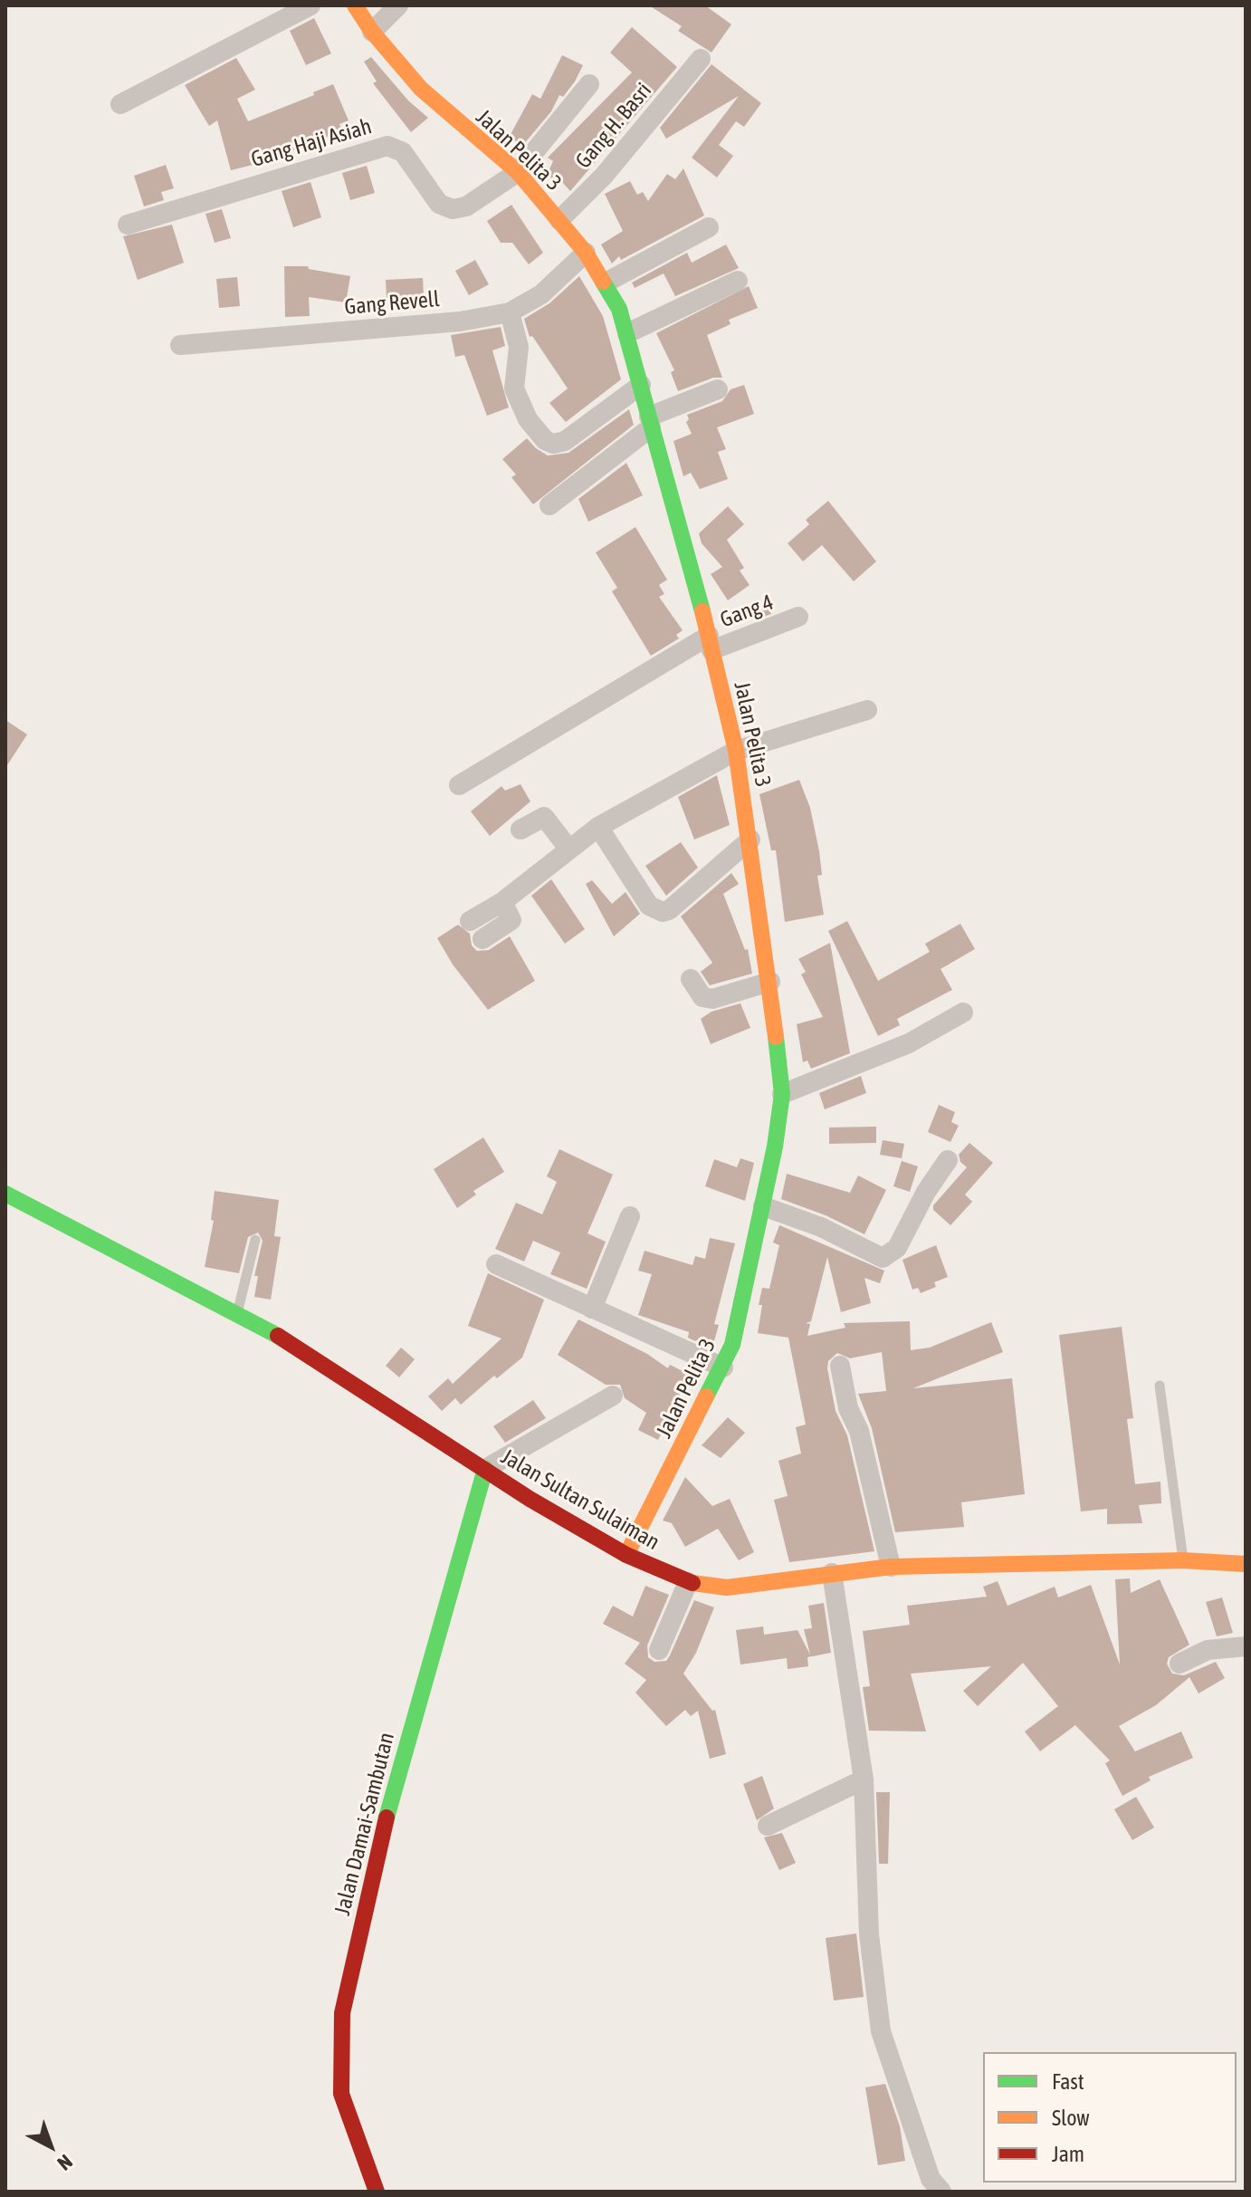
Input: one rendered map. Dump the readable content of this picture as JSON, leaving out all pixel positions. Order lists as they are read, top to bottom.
{
  "streets": {
    "street": [
      "Gang H. Basri",
      "Gang Haji Asiah",
      "Jalan Pelita 3",
      "Gang Revell",
      "Gang 4",
      "Jalan Sultan Sulaiman",
      "Jalan Damai-Sambutan"
    ]
  },
  "crossings": [
    ["Gang H. Basri", "Jalan Pelita 3"],
    ["Gang Haji Asiah", "Jalan Pelita 3"],
    ["Jalan Pelita 3", "Gang Revell"],
    ["Jalan Pelita 3", "Gang 4"],
    ["Jalan Pelita 3", "Jalan Sultan Sulaiman"],
    ["Jalan Sultan Sulaiman", "Jalan Damai-Sambutan"]
  ],
  "legend": ["Fast", "Slow", "Jam"],
  "north": "bottom right"
}
